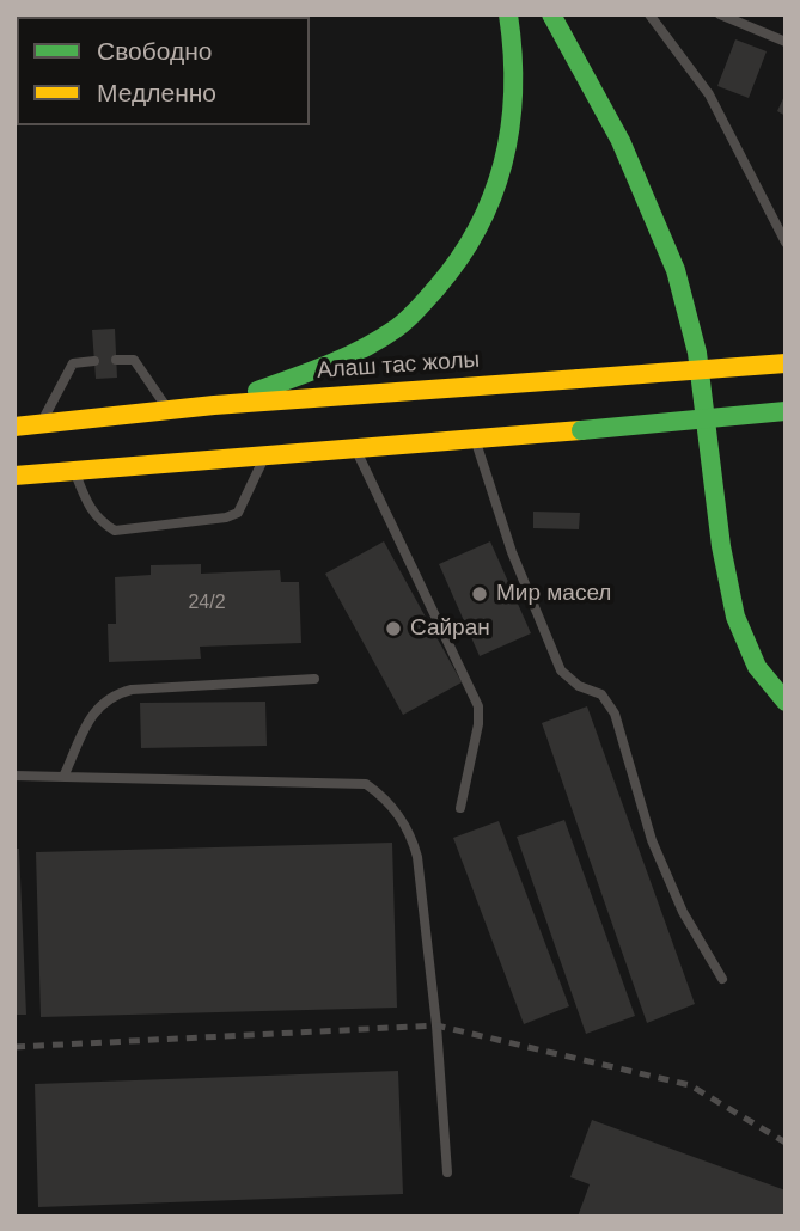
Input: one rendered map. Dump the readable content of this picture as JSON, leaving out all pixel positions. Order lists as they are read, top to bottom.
{
  "streets": {
    "main road": ["Алаш тас жолы"]
  },
  "places": ["Мир масел", "Сайран"],
  "house_numbers": ["24/2"],
  "legend": ["Свободно", "Медленно"]
}
